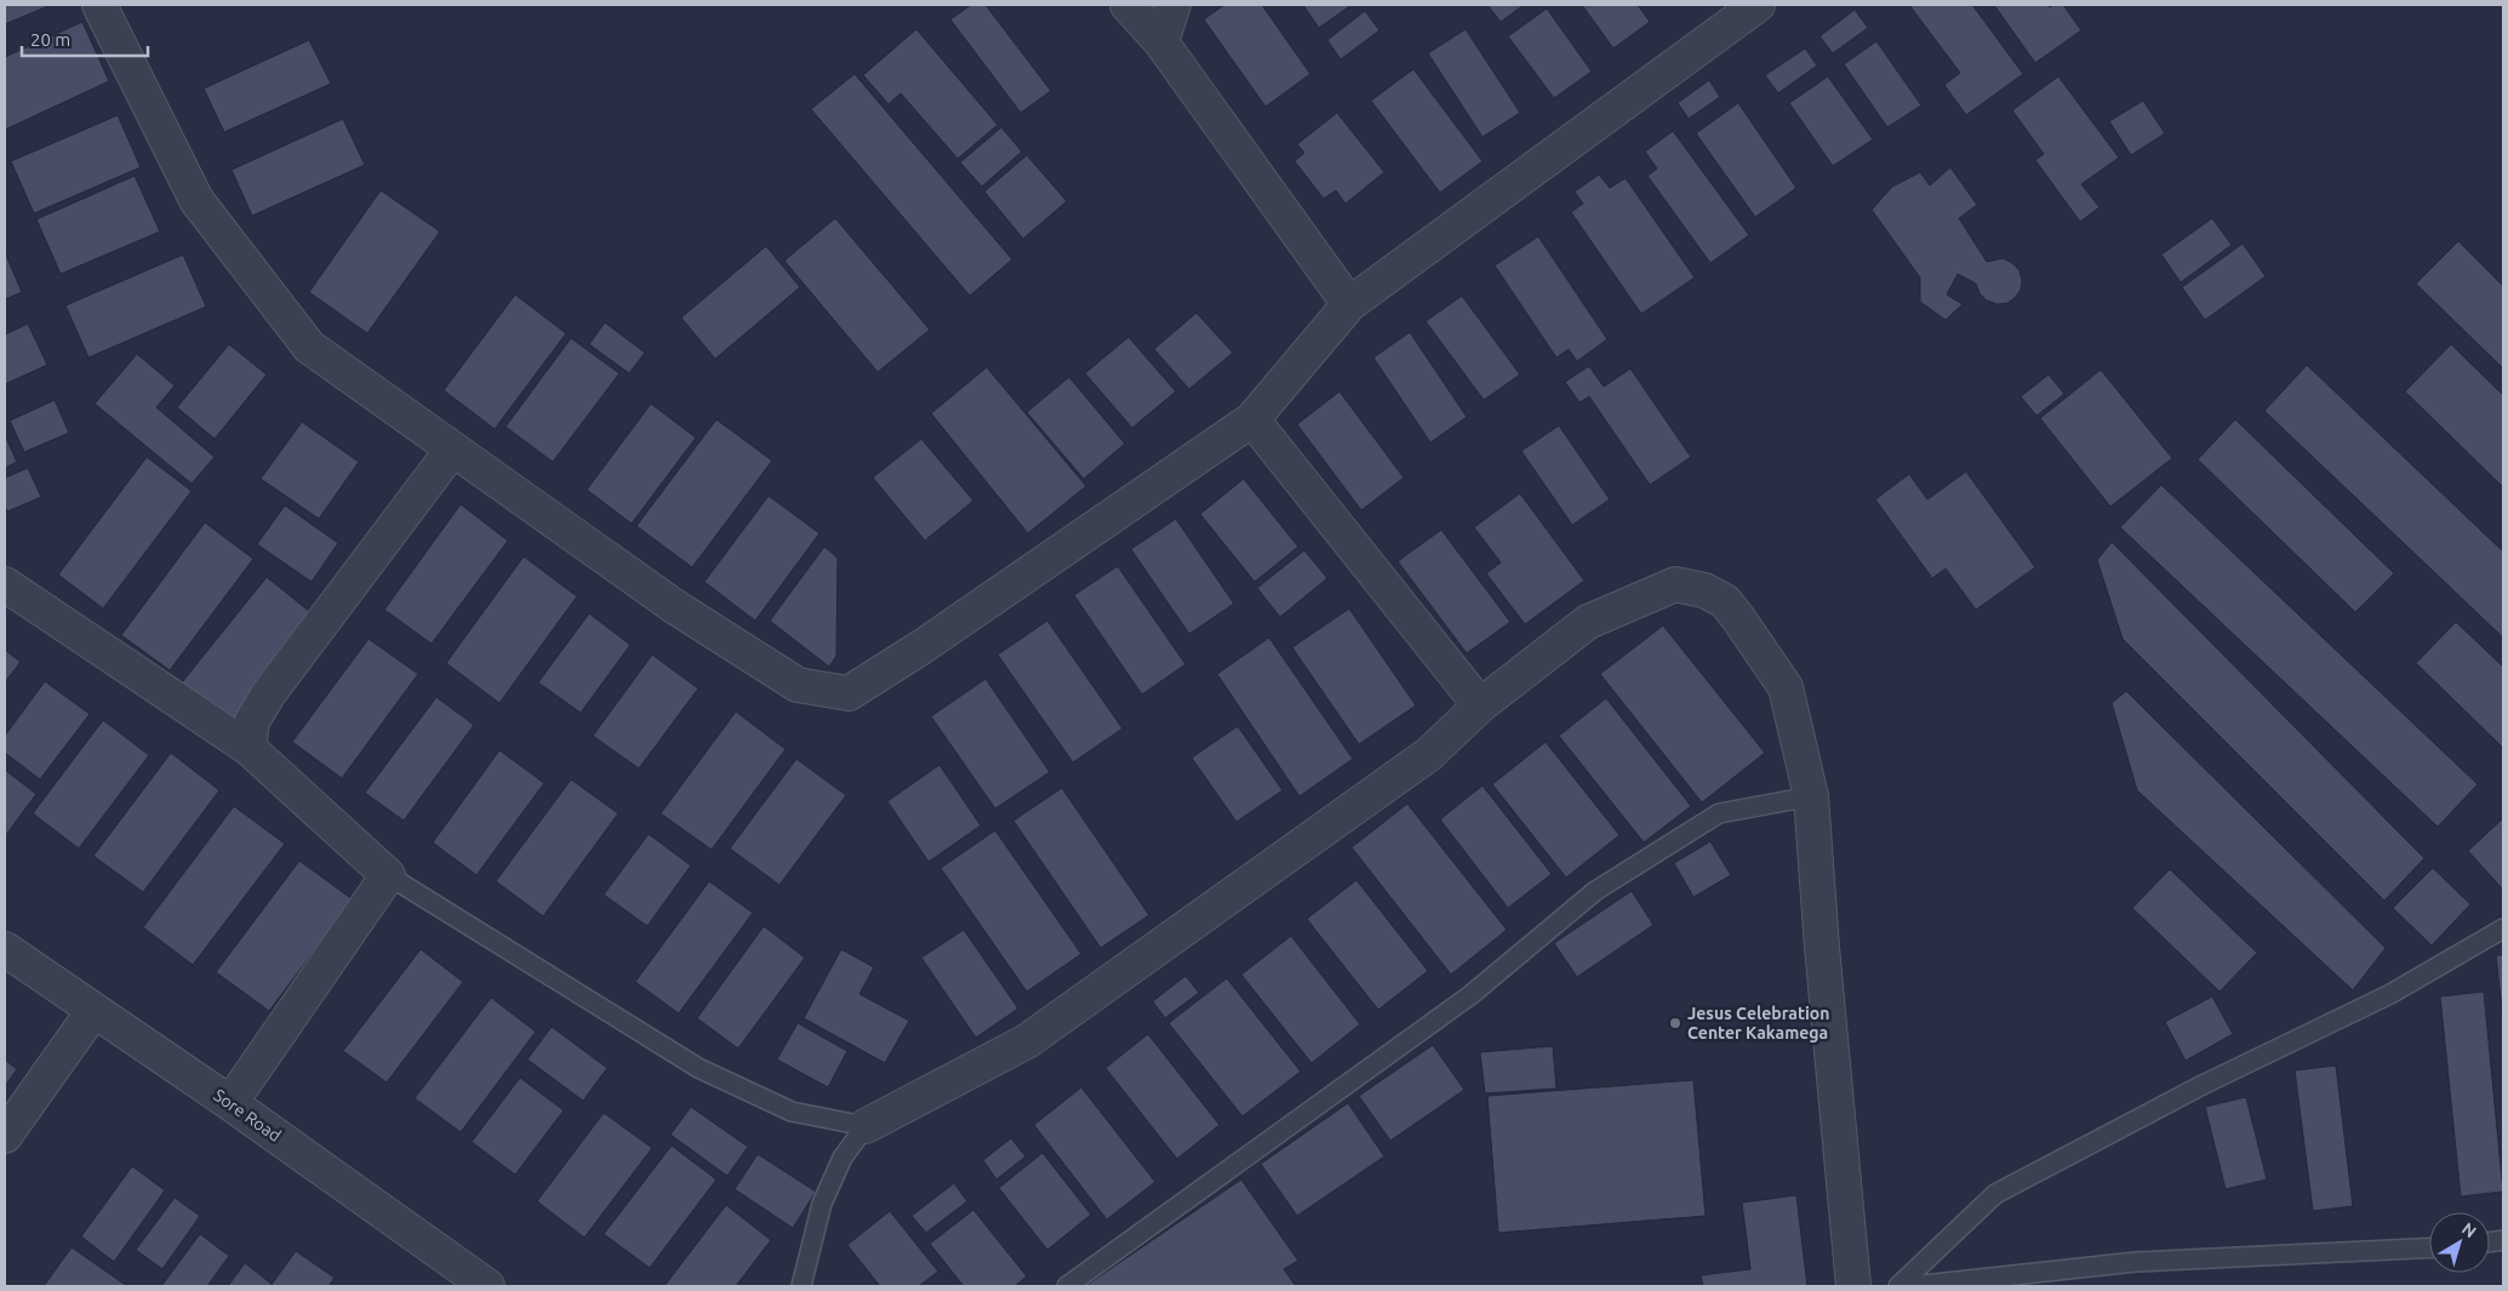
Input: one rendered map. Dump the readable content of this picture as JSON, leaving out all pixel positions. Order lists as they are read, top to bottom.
{
  "streets": {
    "street": ["Sore Road"]
  },
  "places": ["Jesus Celebration Center Kakamega"],
  "scale_bar": "20 m",
  "north": "top right"
}
